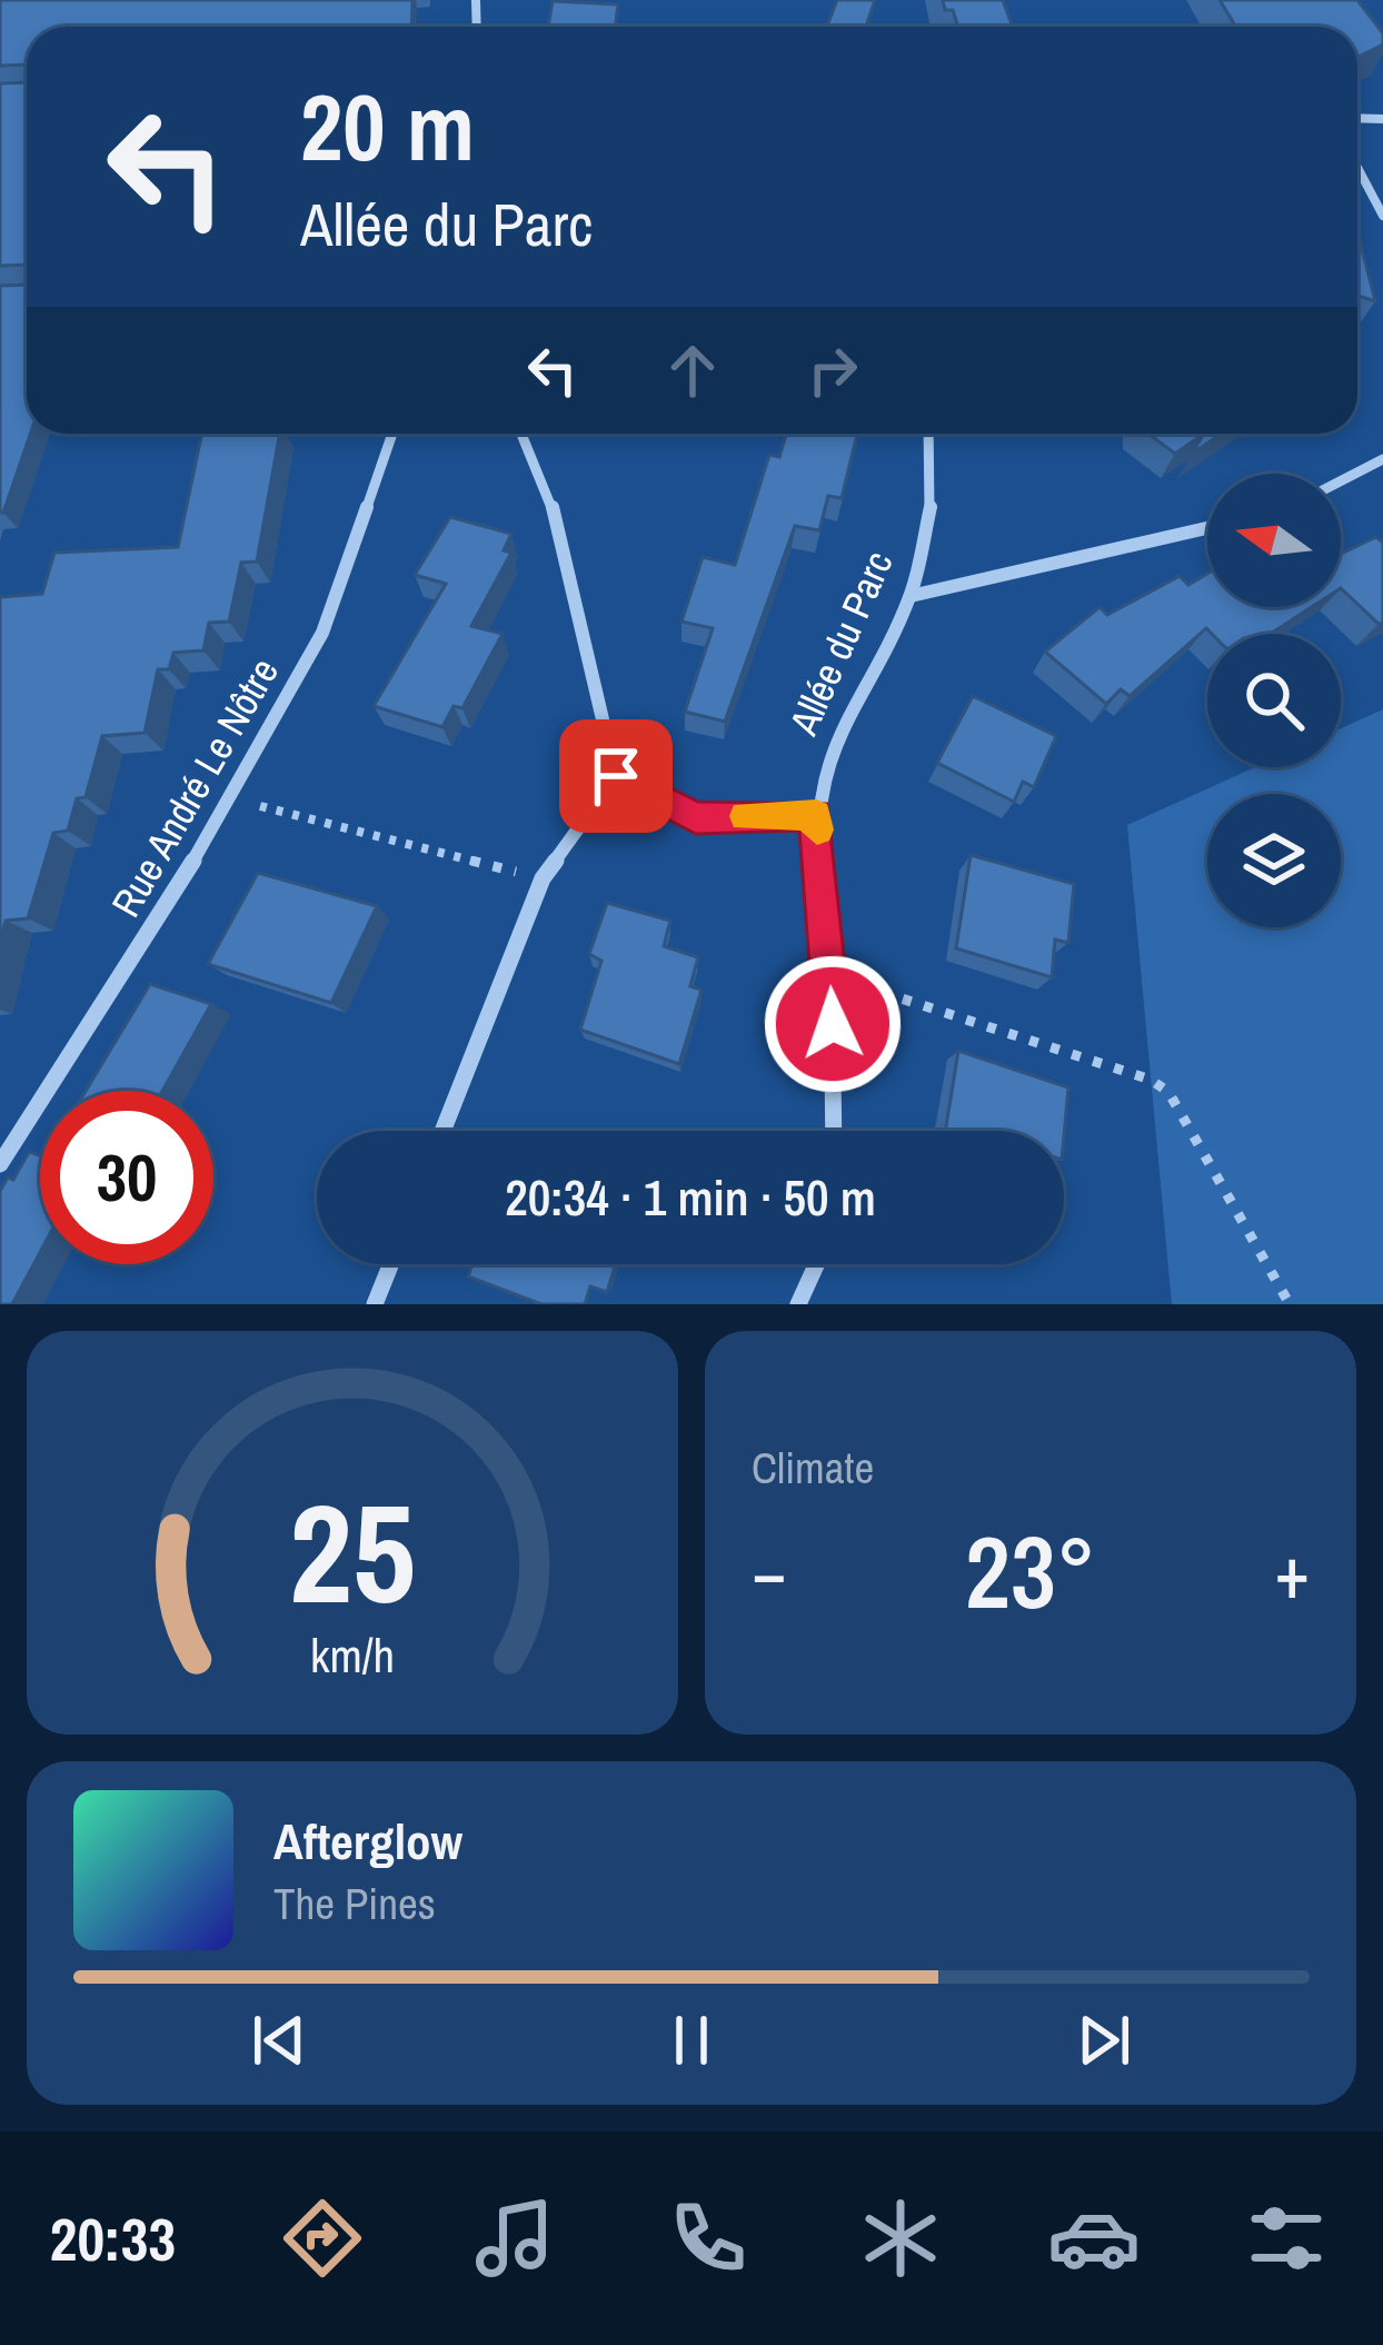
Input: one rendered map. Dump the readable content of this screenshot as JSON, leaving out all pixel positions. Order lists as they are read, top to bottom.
{
  "streets": {
    "street": ["Allée du Parc", "Rue André Le Nôtre"]
  },
  "north": "left",
  "page": {
    "turn": ["20 m", "Allée du Parc"],
    "limit": "30",
    "trip": "20:34 · 1 min · 50 m",
    "tile": "Climate",
    "heat": ["−", "23°", "+"],
    "song": ["Afterglow", "The Pines"],
    "tabs": "20:33",
    "gauge": ["25", "km/h"]
  }
}
